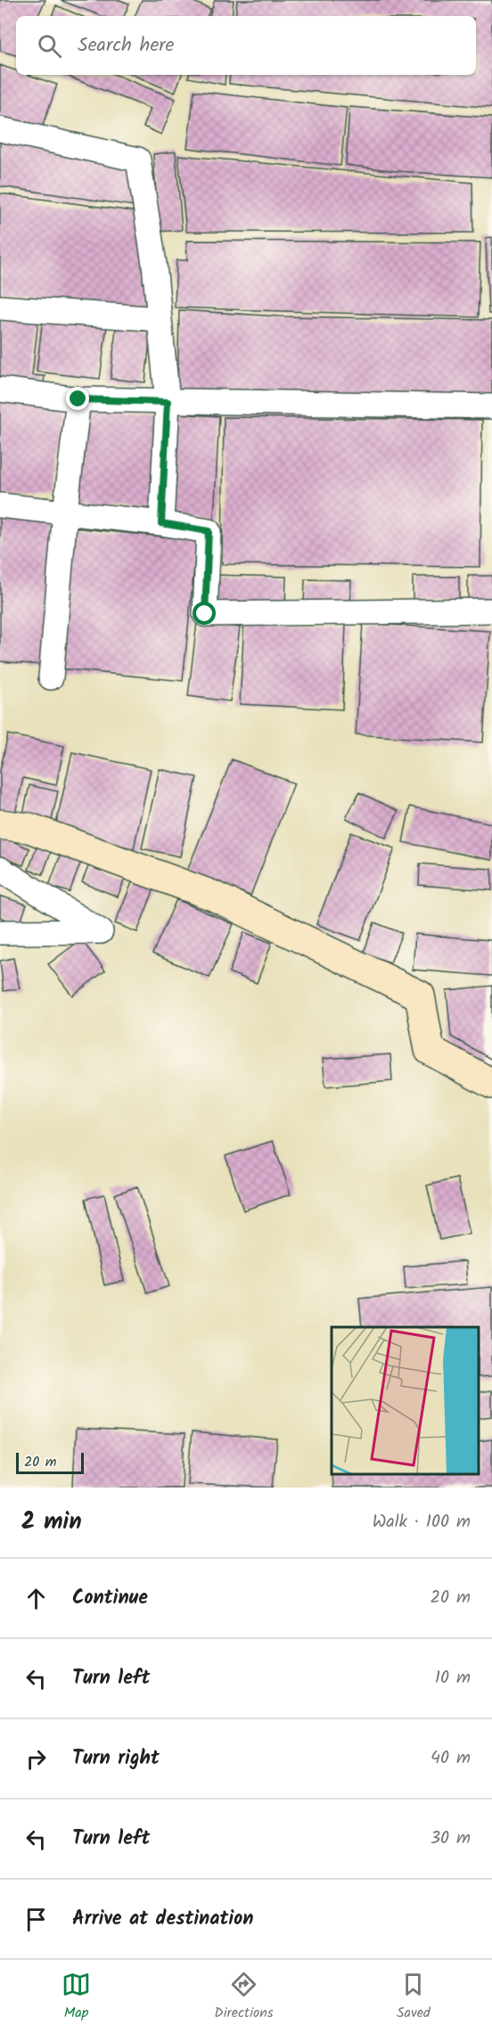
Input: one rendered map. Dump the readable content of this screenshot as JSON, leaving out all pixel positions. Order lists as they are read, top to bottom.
{
  "scale_bar": "20 m",
  "page": {
    "search": "Search here",
    "scale": "20 m",
    "heading": ["2 min", "Walk · 100 m"],
    "list": [
      ["Continue", "20 m"],
      ["Turn left", "10 m"],
      ["Turn right", "40 m"],
      ["Turn left", "30 m"],
      "Arrive at destination"
    ],
    "nav": ["Map", "Directions", "Saved"]
  }
}
